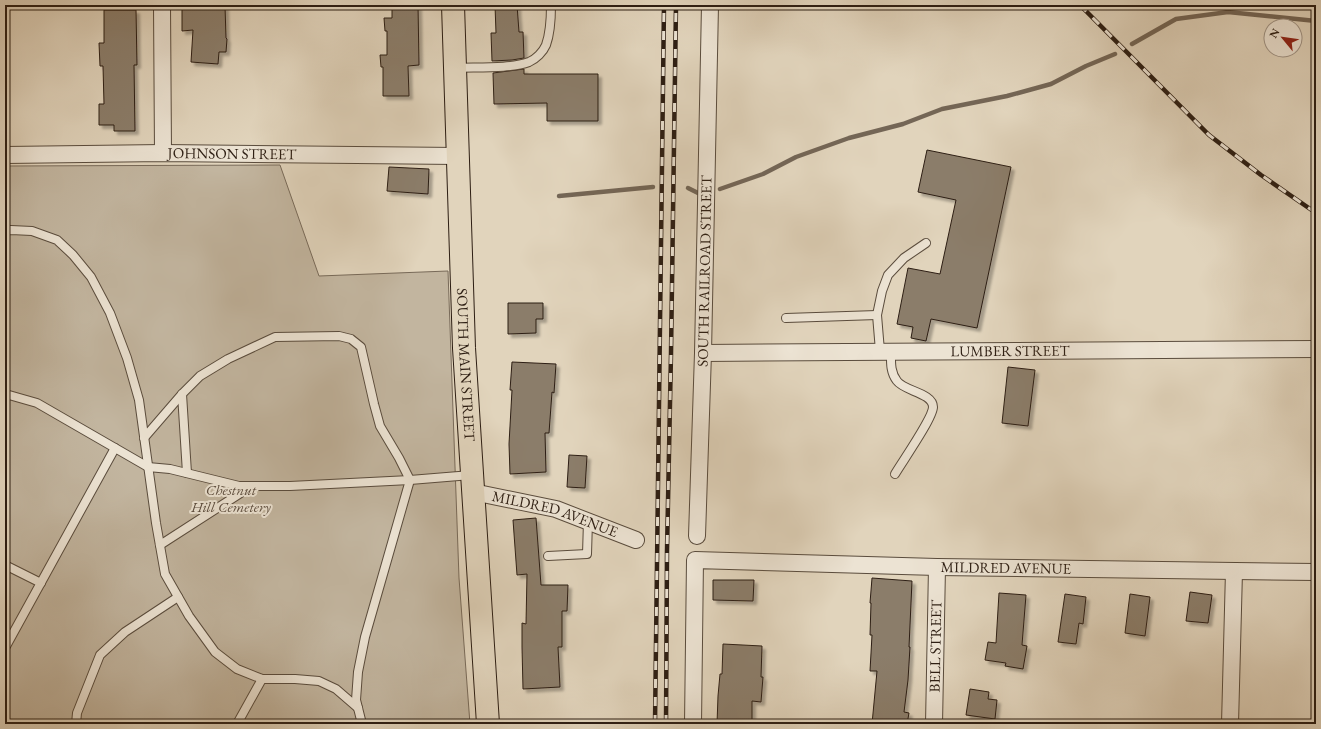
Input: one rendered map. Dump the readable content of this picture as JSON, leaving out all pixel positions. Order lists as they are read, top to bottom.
{
  "streets": {
    "main road": ["SOUTH MAIN STREET"],
    "street": [
      "JOHNSON STREET",
      "SOUTH RAILROAD STREET",
      "LUMBER STREET",
      "MILDRED AVENUE",
      "BELL STREET"
    ]
  },
  "crossings": [
    ["JOHNSON STREET", "SOUTH MAIN STREET"],
    ["SOUTH RAILROAD STREET", "LUMBER STREET"],
    ["SOUTH MAIN STREET", "MILDRED AVENUE"],
    ["MILDRED AVENUE", "BELL STREET"]
  ],
  "parks": ["Chestnut Hill Cemetery"],
  "north": "top left"
}
